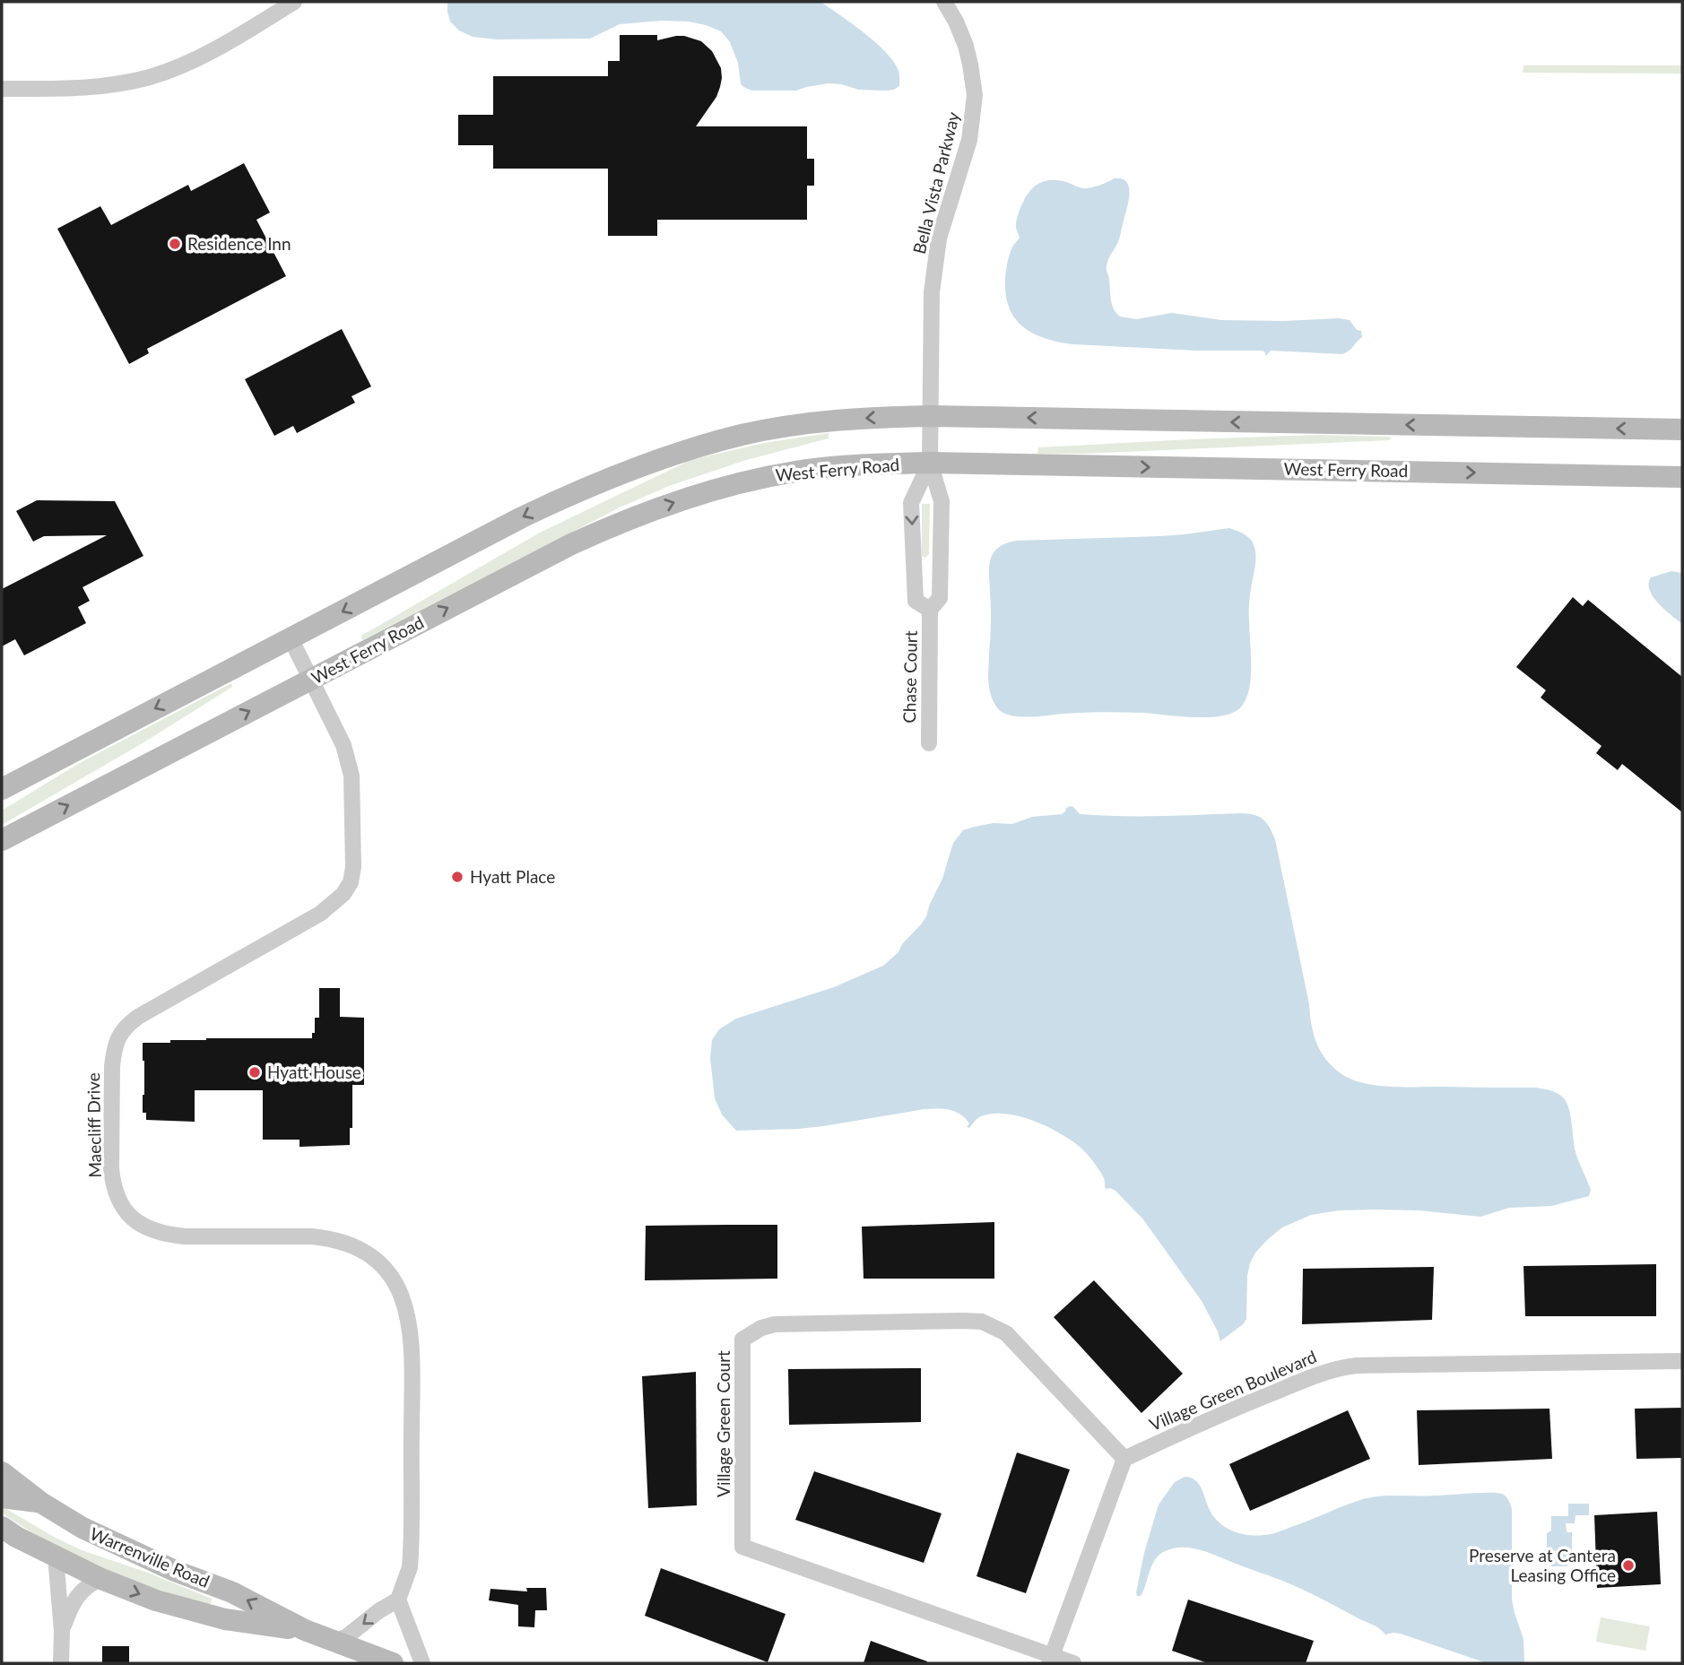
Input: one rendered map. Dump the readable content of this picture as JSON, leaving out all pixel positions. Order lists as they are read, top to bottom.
{
  "streets": {
    "main road": ["West Ferry Road", "Warrenville Road"],
    "street": [
      "Bella Vista Parkway",
      "Chase Court",
      "Maecliff Drive",
      "Village Green Boulevard",
      "Village Green Court"
    ]
  },
  "crossings": [
    ["Bella Vista Parkway", "Chase Court"],
    ["West Ferry Road", "Chase Court"],
    ["West Ferry Road", "Maecliff Drive"],
    ["Village Green Boulevard", "Village Green Court"]
  ],
  "places": [
    "Residence Inn",
    "Hyatt Place",
    "Hyatt House",
    "Preserve at Cantera Leasing Office"
  ]
}
